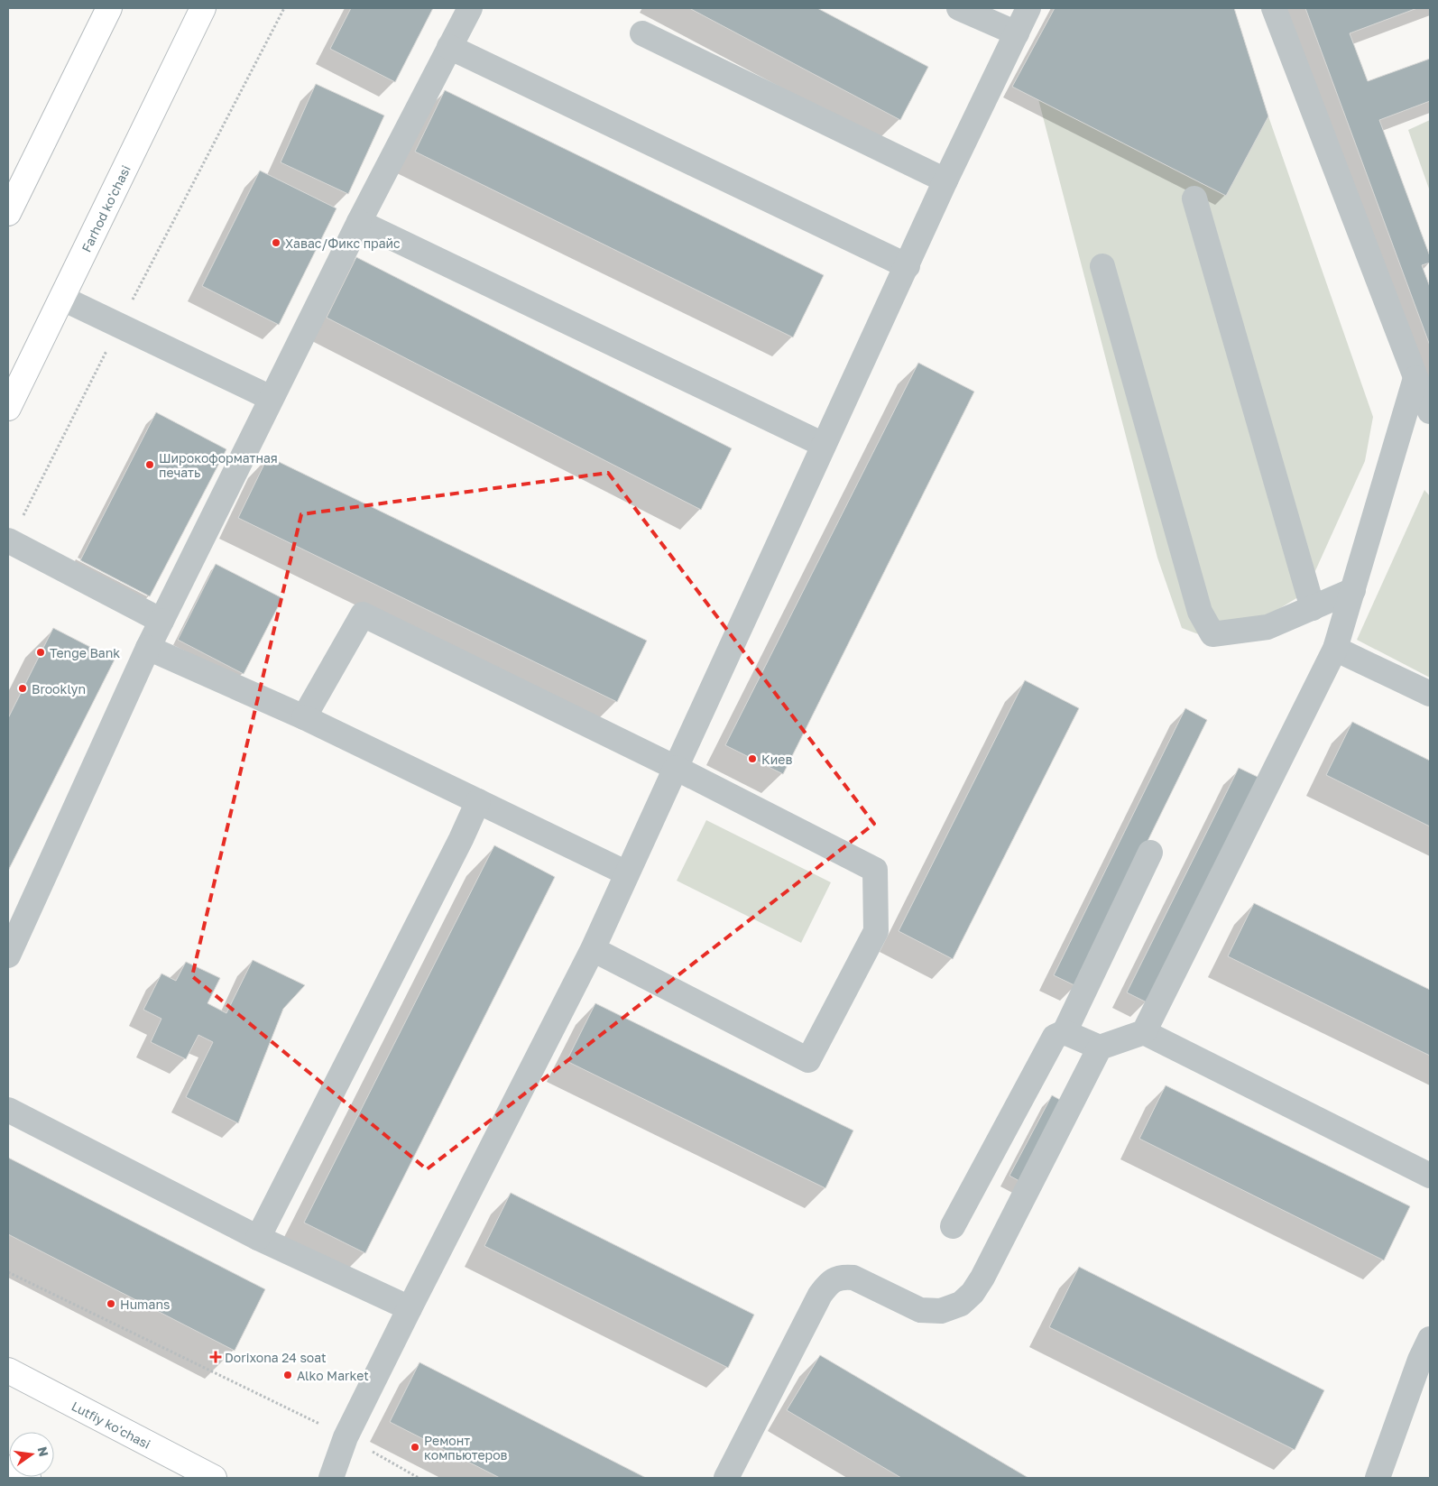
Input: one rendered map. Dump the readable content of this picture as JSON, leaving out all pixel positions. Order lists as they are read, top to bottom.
{
  "streets": {
    "main road": ["Farhod ko'chasi", "Lutfiy ko'chasi"]
  },
  "places": {
    "other": [
      "Хавас/Фикс прайс",
      "Широкоформатная печать",
      "Tenge Bank",
      "Brooklyn",
      "Киев",
      "Humans",
      "Alko Market",
      "Ремонт компьютеров"
    ],
    "health": ["Dorixona 24 soat"]
  },
  "north": "right"
}
